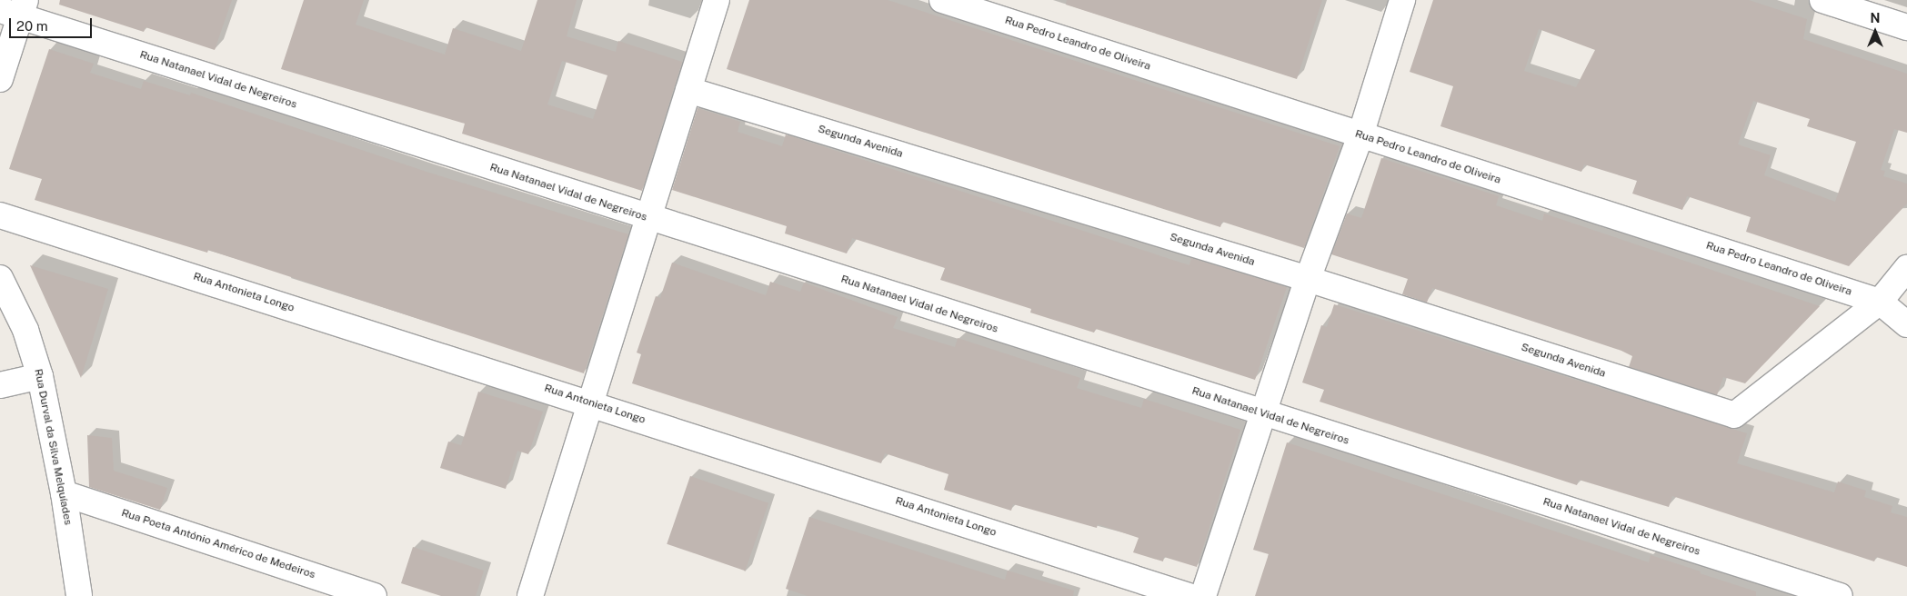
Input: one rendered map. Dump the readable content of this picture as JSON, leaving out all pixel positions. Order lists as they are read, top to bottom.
{
  "streets": {
    "street": [
      "Rua Pedro Leandro de Oliveira",
      "Rua Natanael Vidal de Negreiros",
      "Segunda Avenida",
      "Rua Antonieta Longo",
      "Rua Durval da Silva Melquíades",
      "Rua Poeta António Américo de Medeiros"
    ]
  },
  "crossings": [
    ["Rua Pedro Leandro de Oliveira", "Segunda Avenida"],
    ["Rua Durval da Silva Melquíades", "Rua Poeta António Américo de Medeiros"]
  ],
  "scale_bar": "20 m",
  "north": "top"
}
